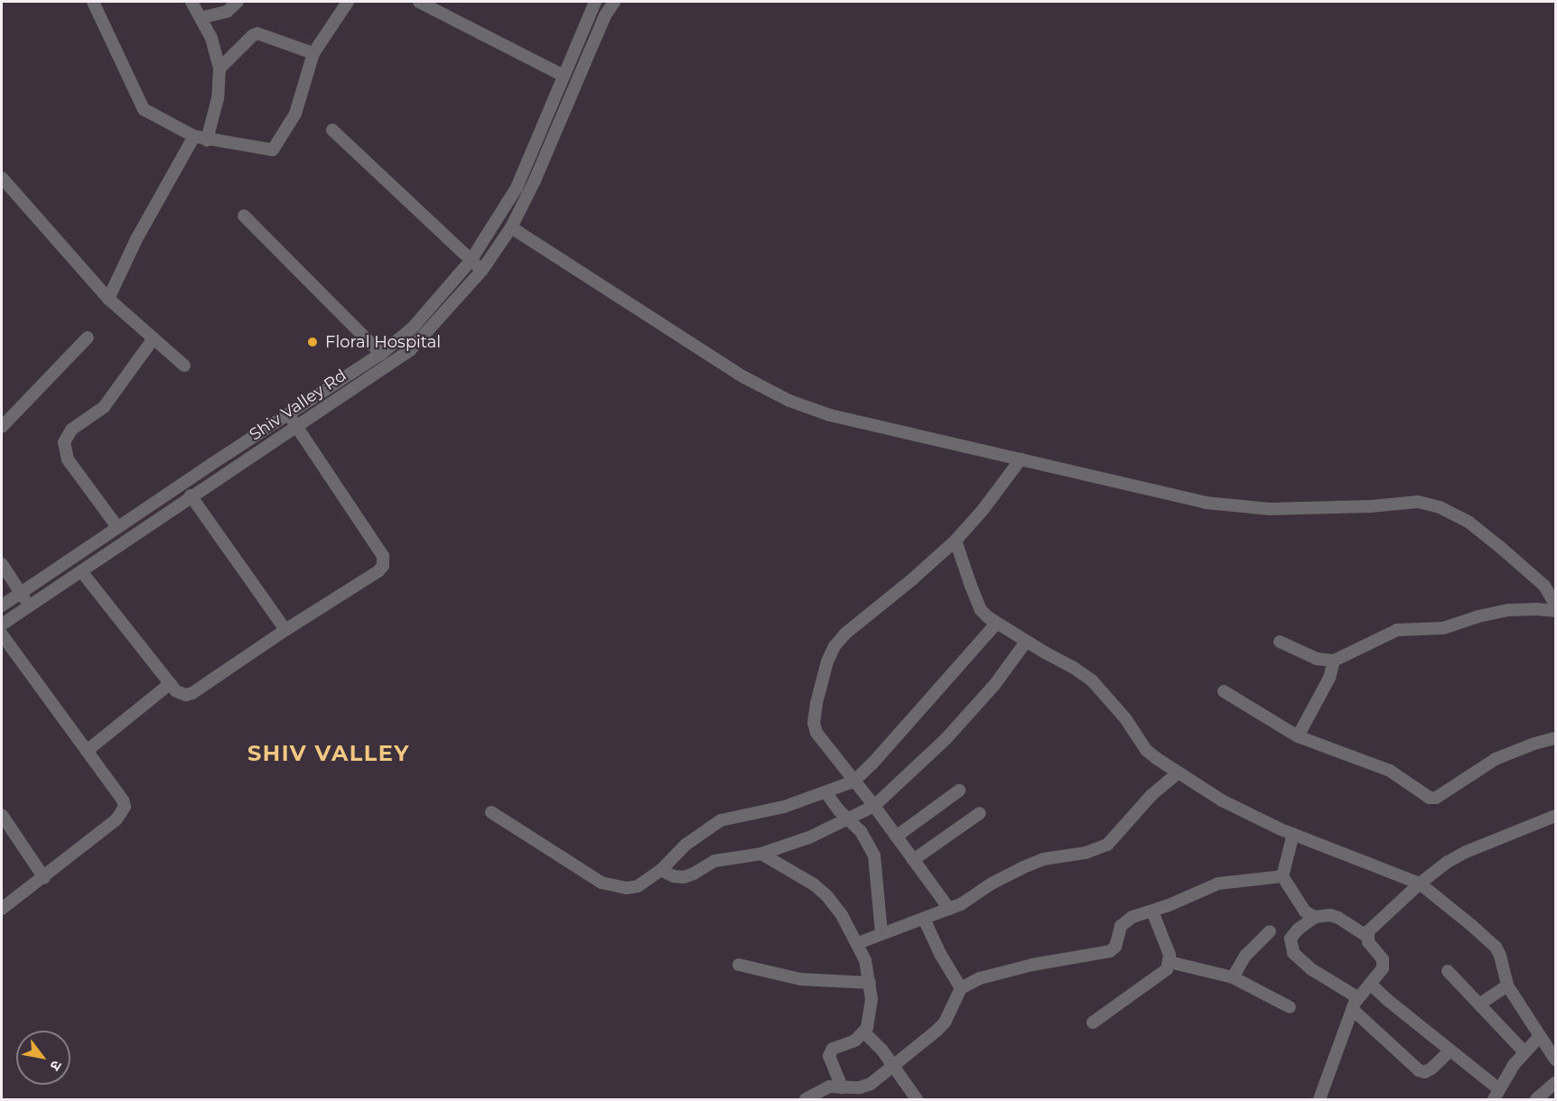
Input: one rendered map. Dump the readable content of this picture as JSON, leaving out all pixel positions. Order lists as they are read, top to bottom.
{
  "streets": {
    "street": ["Shiv Valley Rd"]
  },
  "districts": ["SHIV VALLEY"],
  "places": ["Floral Hospital"],
  "north": "bottom right"
}
